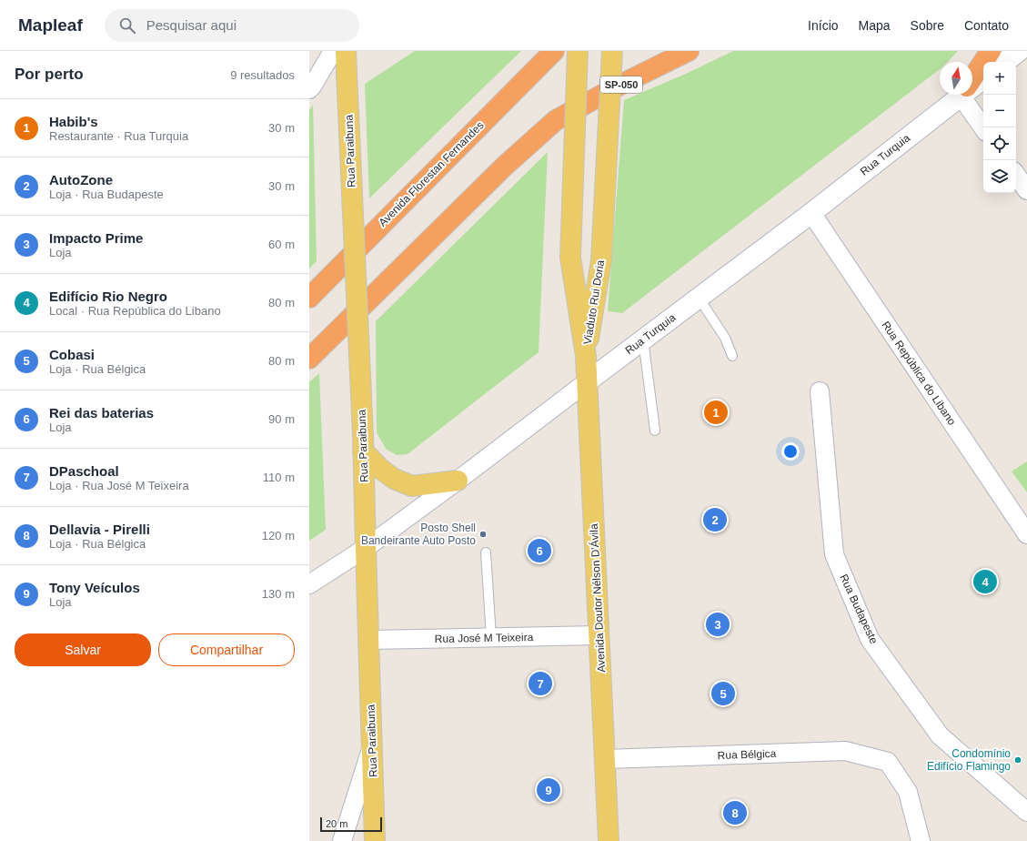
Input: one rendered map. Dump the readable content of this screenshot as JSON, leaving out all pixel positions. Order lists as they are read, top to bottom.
{
  "streets": {
    "highway": ["SP-050", "Avenida Florestan Fernandes"],
    "main road": [
      "Rua Paraibuna",
      "Rua Turquia",
      "Viaduto Rui Doria",
      "Avenida Doutor Nélson D'Ávila"
    ],
    "street": [
      "Rua República do Libano",
      "Rua Budapeste",
      "Rua José M Teixeira",
      "Rua Bélgica"
    ]
  },
  "crossings": [
    ["Rua Paraibuna", "Rua Turquia"],
    ["Rua Paraibuna", "Rua José M Teixeira"],
    ["Rua Turquia", "Rua República do Libano"],
    ["Rua Turquia", "Avenida Doutor Nélson D'Ávila"],
    ["Viaduto Rui Doria", "Avenida Doutor Nélson D'Ávila"],
    ["Avenida Doutor Nélson D'Ávila", "Rua José M Teixeira"],
    ["Avenida Doutor Nélson D'Ávila", "Rua Bélgica"]
  ],
  "places": ["Posto Shell Bandeirante Auto Posto", "Condomínio Edifício Flamingo"],
  "scale_bar": "20 m",
  "north": "top",
  "page": {
    "header": "Mapleaf",
    "search": "Pesquisar aqui",
    "nav": [
      "Início",
      "Mapa",
      "Sobre",
      "Contato"
    ],
    "heading": ["Por perto", "9 resultados"],
    "map_buttons": ["+", "−"],
    "list": [
      {
        "mark": "1",
        "name": "Habib's",
        "note": "Restaurante · Rua Turquia",
        "value": "30 m"
      },
      {
        "mark": "2",
        "name": "AutoZone",
        "note": "Loja · Rua Budapeste",
        "value": "30 m"
      },
      {
        "mark": "3",
        "name": "Impacto Prime",
        "note": "Loja",
        "value": "60 m"
      },
      {
        "mark": "4",
        "name": "Edifício Rio Negro",
        "note": "Local · Rua República do Libano",
        "value": "80 m"
      },
      {
        "mark": "5",
        "name": "Cobasi",
        "note": "Loja · Rua Bélgica",
        "value": "80 m"
      },
      {
        "mark": "6",
        "name": "Rei das baterias",
        "note": "Loja",
        "value": "90 m"
      },
      {
        "mark": "7",
        "name": "DPaschoal",
        "note": "Loja · Rua José M Teixeira",
        "value": "110 m"
      },
      {
        "mark": "8",
        "name": "Dellavia - Pirelli",
        "note": "Loja · Rua Bélgica",
        "value": "120 m"
      },
      {
        "mark": "9",
        "name": "Tony Veículos",
        "note": "Loja",
        "value": "130 m"
      }
    ],
    "pins": [
      "1",
      "2",
      "6",
      "4",
      "3",
      "7",
      "5",
      "9",
      "8"
    ],
    "buttons": ["Salvar", "Compartilhar"],
    "scale": "20 m"
  }
}
